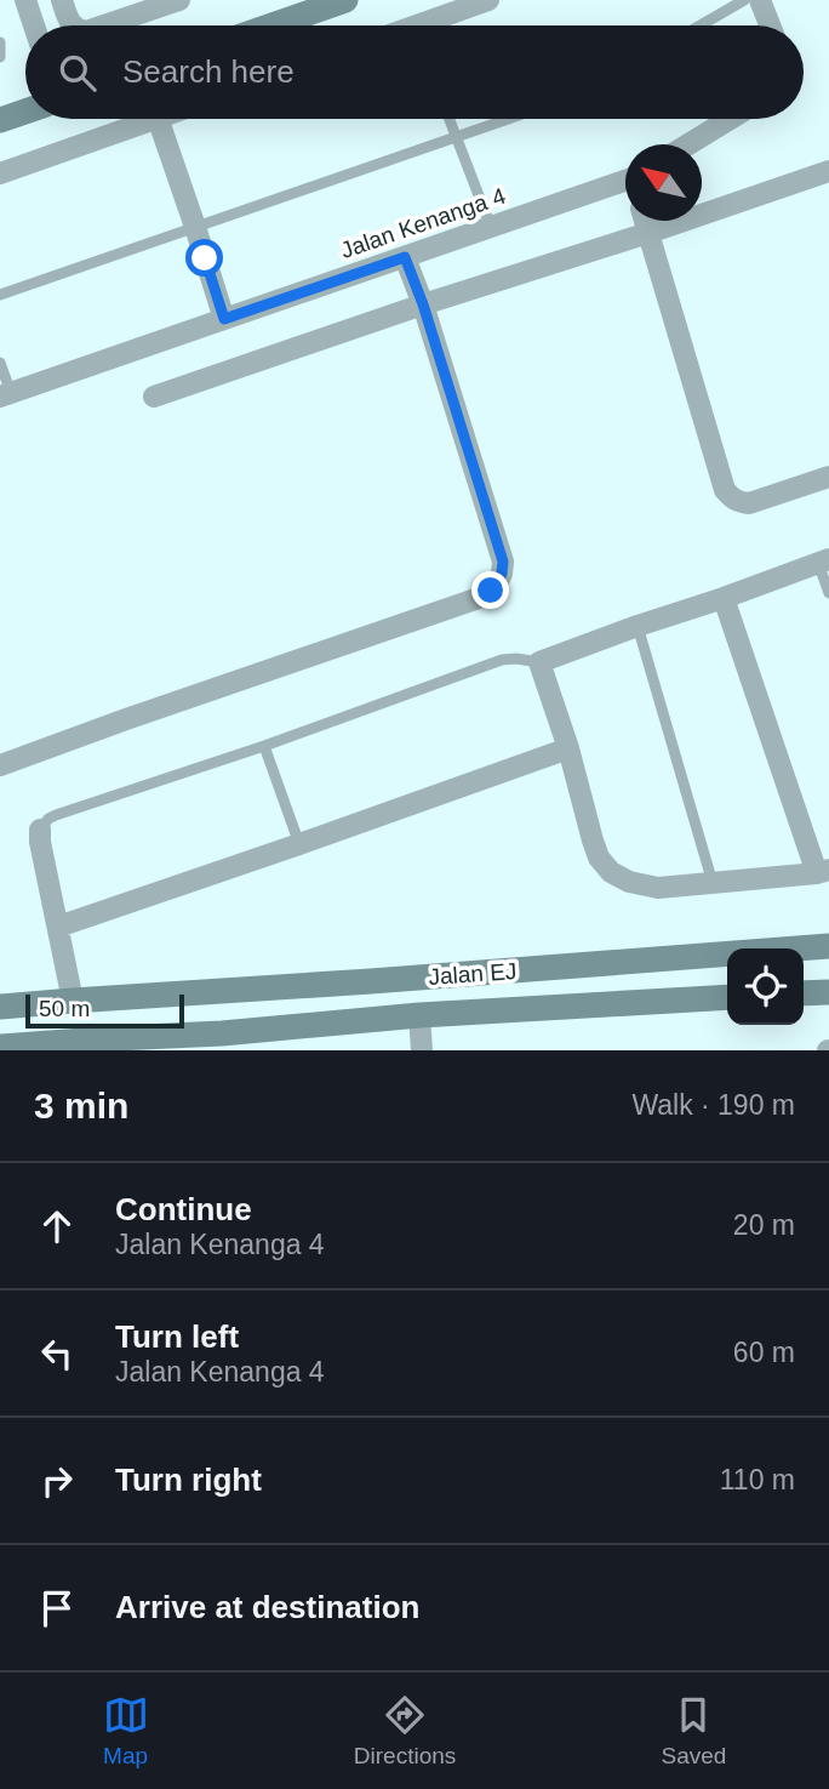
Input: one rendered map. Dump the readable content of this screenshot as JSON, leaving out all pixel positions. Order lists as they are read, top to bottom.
{
  "streets": {
    "main road": ["Jalan EJ"],
    "street": ["Jalan Kenanga 4"]
  },
  "scale_bar": "50 m",
  "north": "top left",
  "page": {
    "search": "Search here",
    "scale": "50 m",
    "heading": ["3 min", "Walk · 190 m"],
    "list": [
      ["Continue", "Jalan Kenanga 4", "20 m"],
      ["Turn left", "Jalan Kenanga 4", "60 m"],
      ["Turn right", "110 m"],
      "Arrive at destination"
    ],
    "nav": ["Map", "Directions", "Saved"]
  }
}
